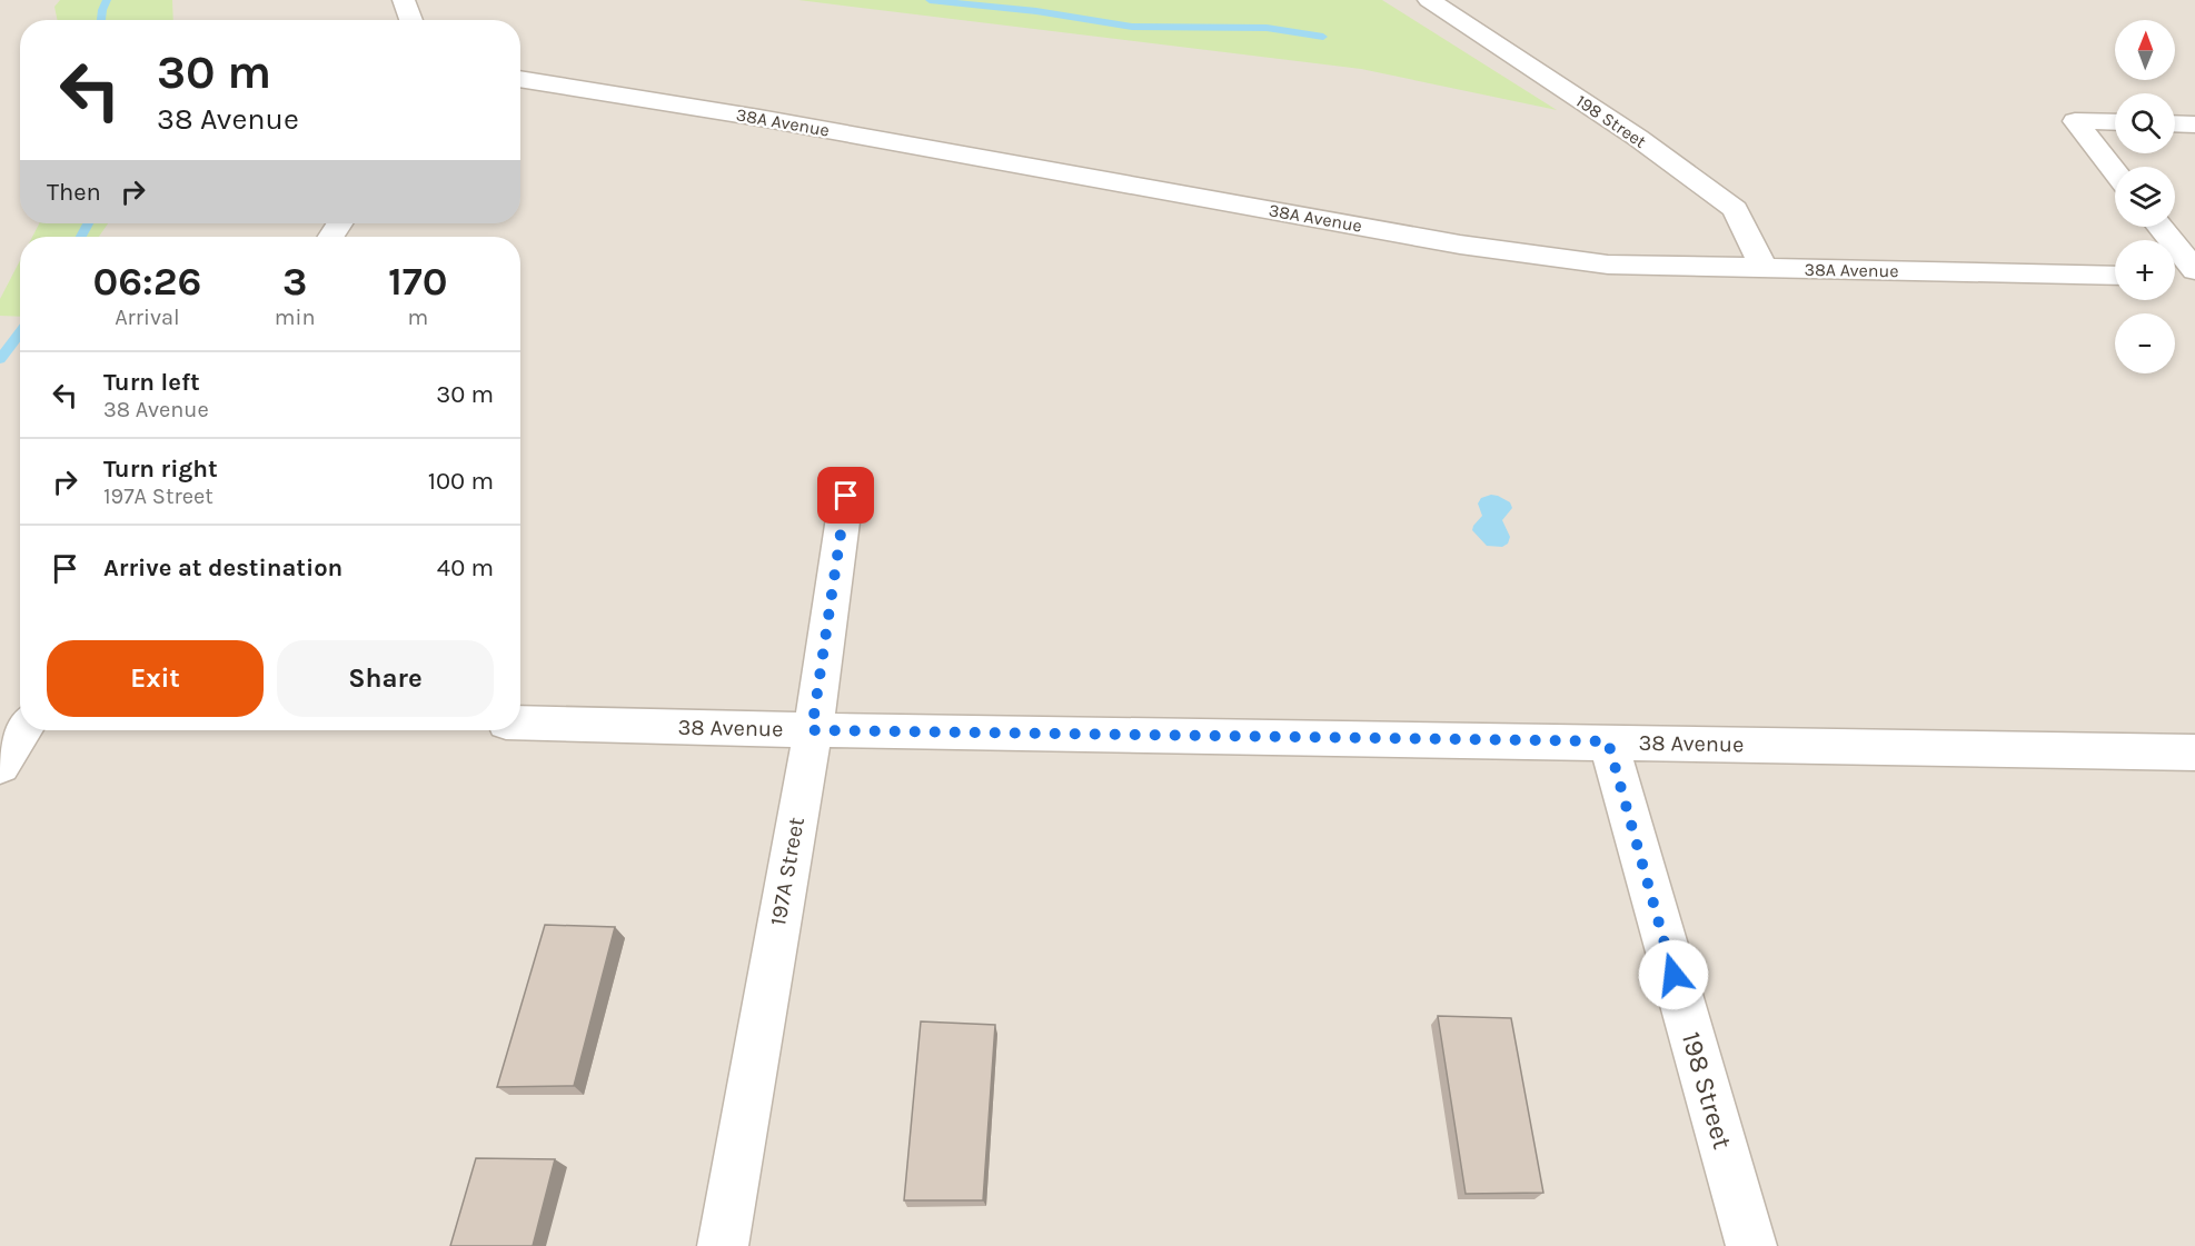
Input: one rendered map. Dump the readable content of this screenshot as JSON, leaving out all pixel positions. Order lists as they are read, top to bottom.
{
  "streets": {
    "street": [
      "198 Street",
      "38A Avenue",
      "38 Avenue",
      "197A Street"
    ]
  },
  "crossings": [
    ["198 Street", "38A Avenue"],
    ["198 Street", "38 Avenue"],
    ["38 Avenue", "197A Street"]
  ],
  "north": "top",
  "page": {
    "map_buttons": ["+", "−"],
    "turn": ["30 m", "38 Avenue"],
    "then": "Then",
    "eta": [
      "06:26",
      "Arrival",
      "3",
      "min",
      "170",
      "m"
    ],
    "list": [
      {
        "name": "Turn left",
        "note": "38 Avenue",
        "value": "30 m"
      },
      {
        "name": "Turn right",
        "note": "197A Street",
        "value": "100 m"
      },
      {
        "name": "Arrive at destination",
        "value": "40 m"
      }
    ],
    "buttons": ["Exit", "Share"]
  }
}
